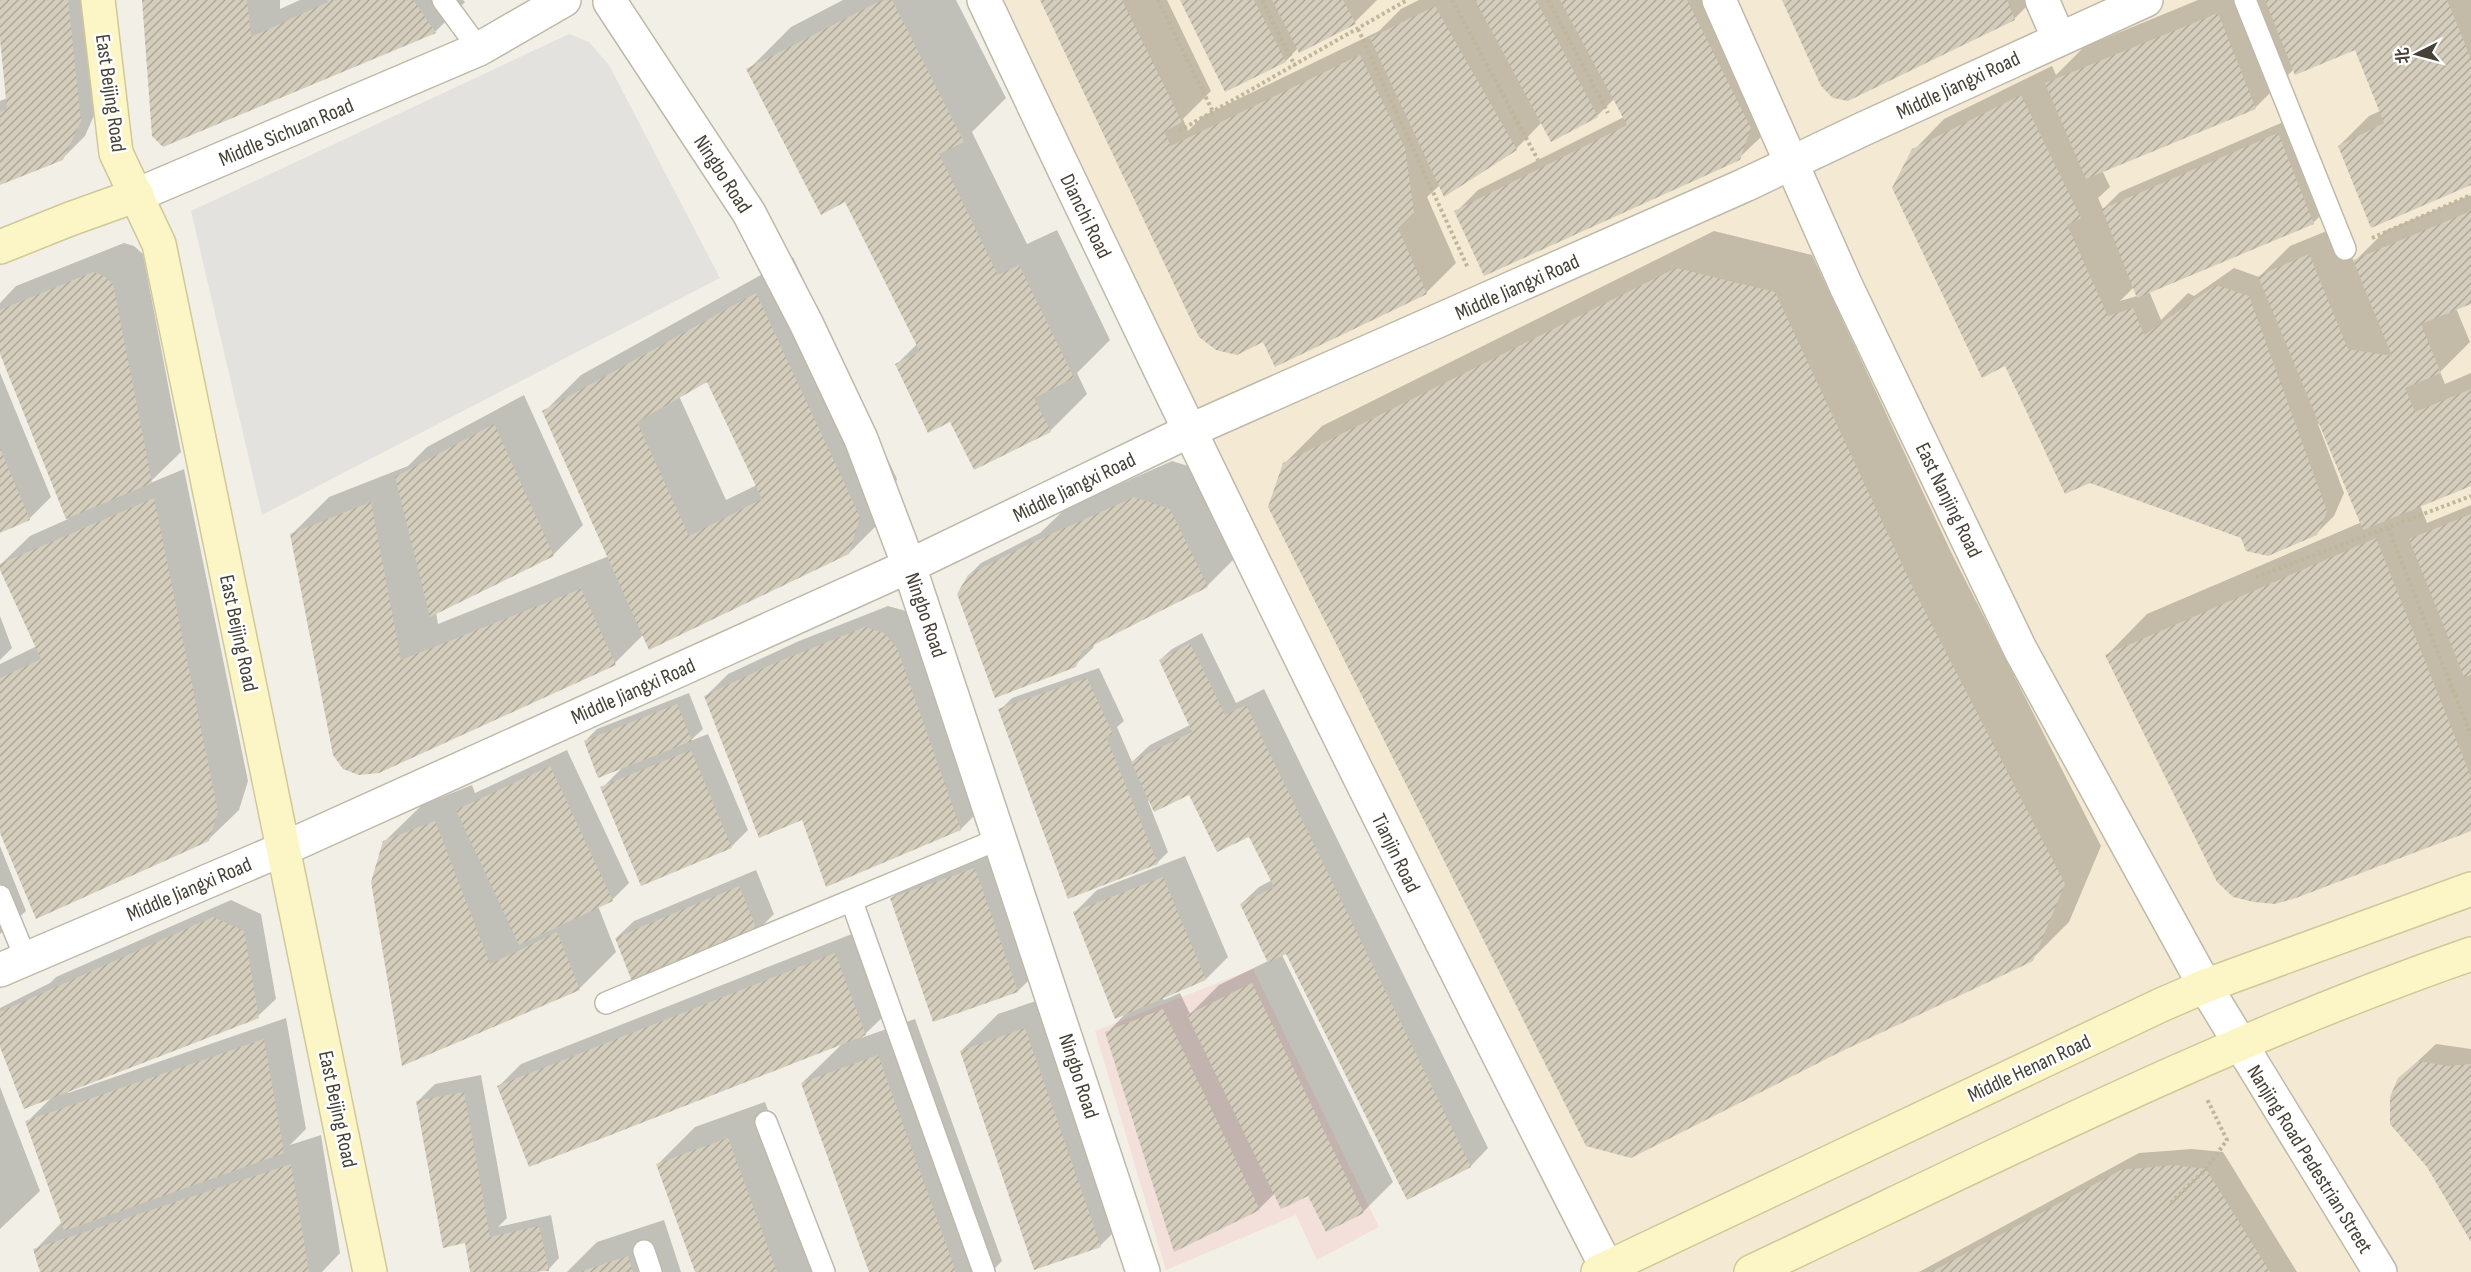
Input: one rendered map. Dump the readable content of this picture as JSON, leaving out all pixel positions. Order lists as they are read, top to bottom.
{
  "streets": {
    "main road": ["East Beijing Road", "Middle Sichuan Road", "Middle Henan Road"],
    "street": [
      "Middle Jiangxi Road",
      "Ningbo Road",
      "Dianchi Road",
      "East Nanjing Road",
      "Tianjin Road",
      "Nanjing Road Pedestrian Street"
    ]
  },
  "crossings": [
    ["Middle Jiangxi Road", "East Beijing Road"],
    ["Middle Jiangxi Road", "Ningbo Road"],
    ["Middle Jiangxi Road", "Dianchi Road"],
    ["Middle Jiangxi Road", "East Nanjing Road"],
    ["Middle Jiangxi Road", "Tianjin Road"],
    ["East Beijing Road", "Middle Sichuan Road"],
    ["Dianchi Road", "Tianjin Road"],
    ["East Nanjing Road", "Middle Henan Road"],
    ["East Nanjing Road", "Nanjing Road Pedestrian Street"],
    ["Tianjin Road", "Middle Henan Road"]
  ],
  "north": "left"
}
